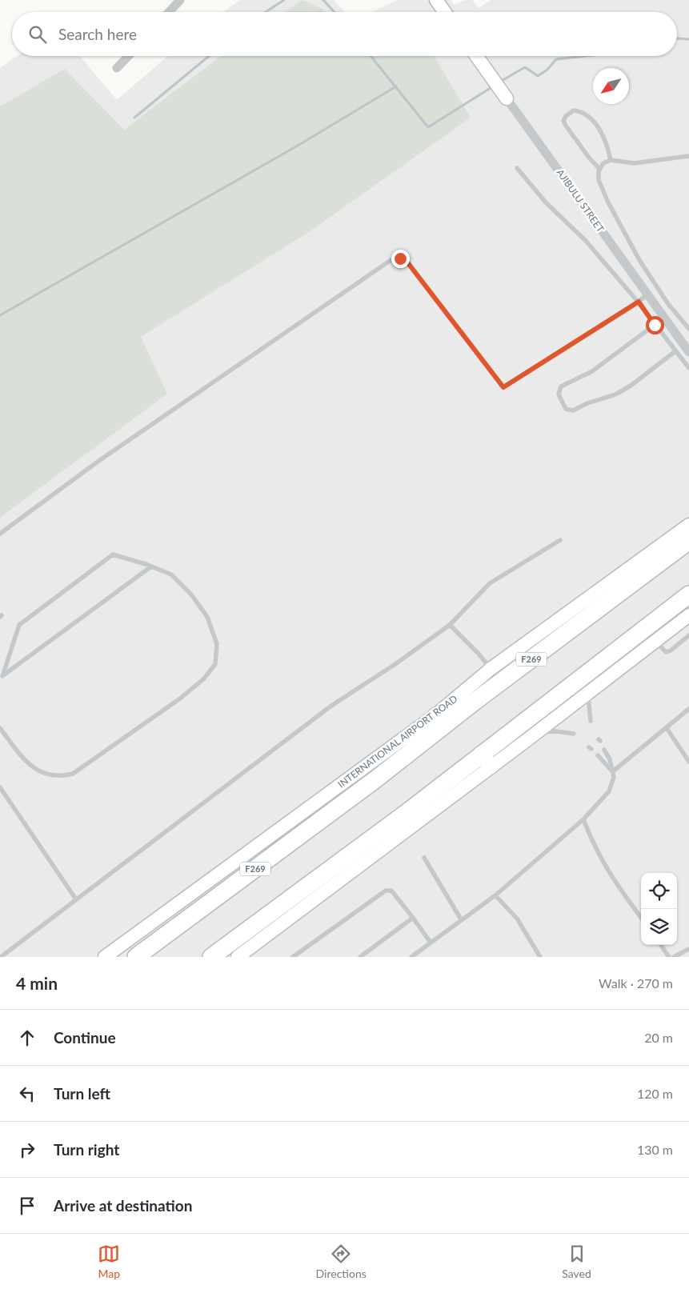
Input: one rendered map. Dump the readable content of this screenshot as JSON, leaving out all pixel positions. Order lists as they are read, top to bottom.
{
  "streets": {
    "highway": ["F269", "INTERNATIONAL AIRPORT ROAD"],
    "main road": ["AJIBULU STREET"]
  },
  "north": "bottom left",
  "page": {
    "search": "Search here",
    "heading": ["4 min", "Walk · 270 m"],
    "list": [
      ["Continue", "20 m"],
      ["Turn left", "120 m"],
      ["Turn right", "130 m"],
      "Arrive at destination"
    ],
    "nav": ["Map", "Directions", "Saved"]
  }
}
